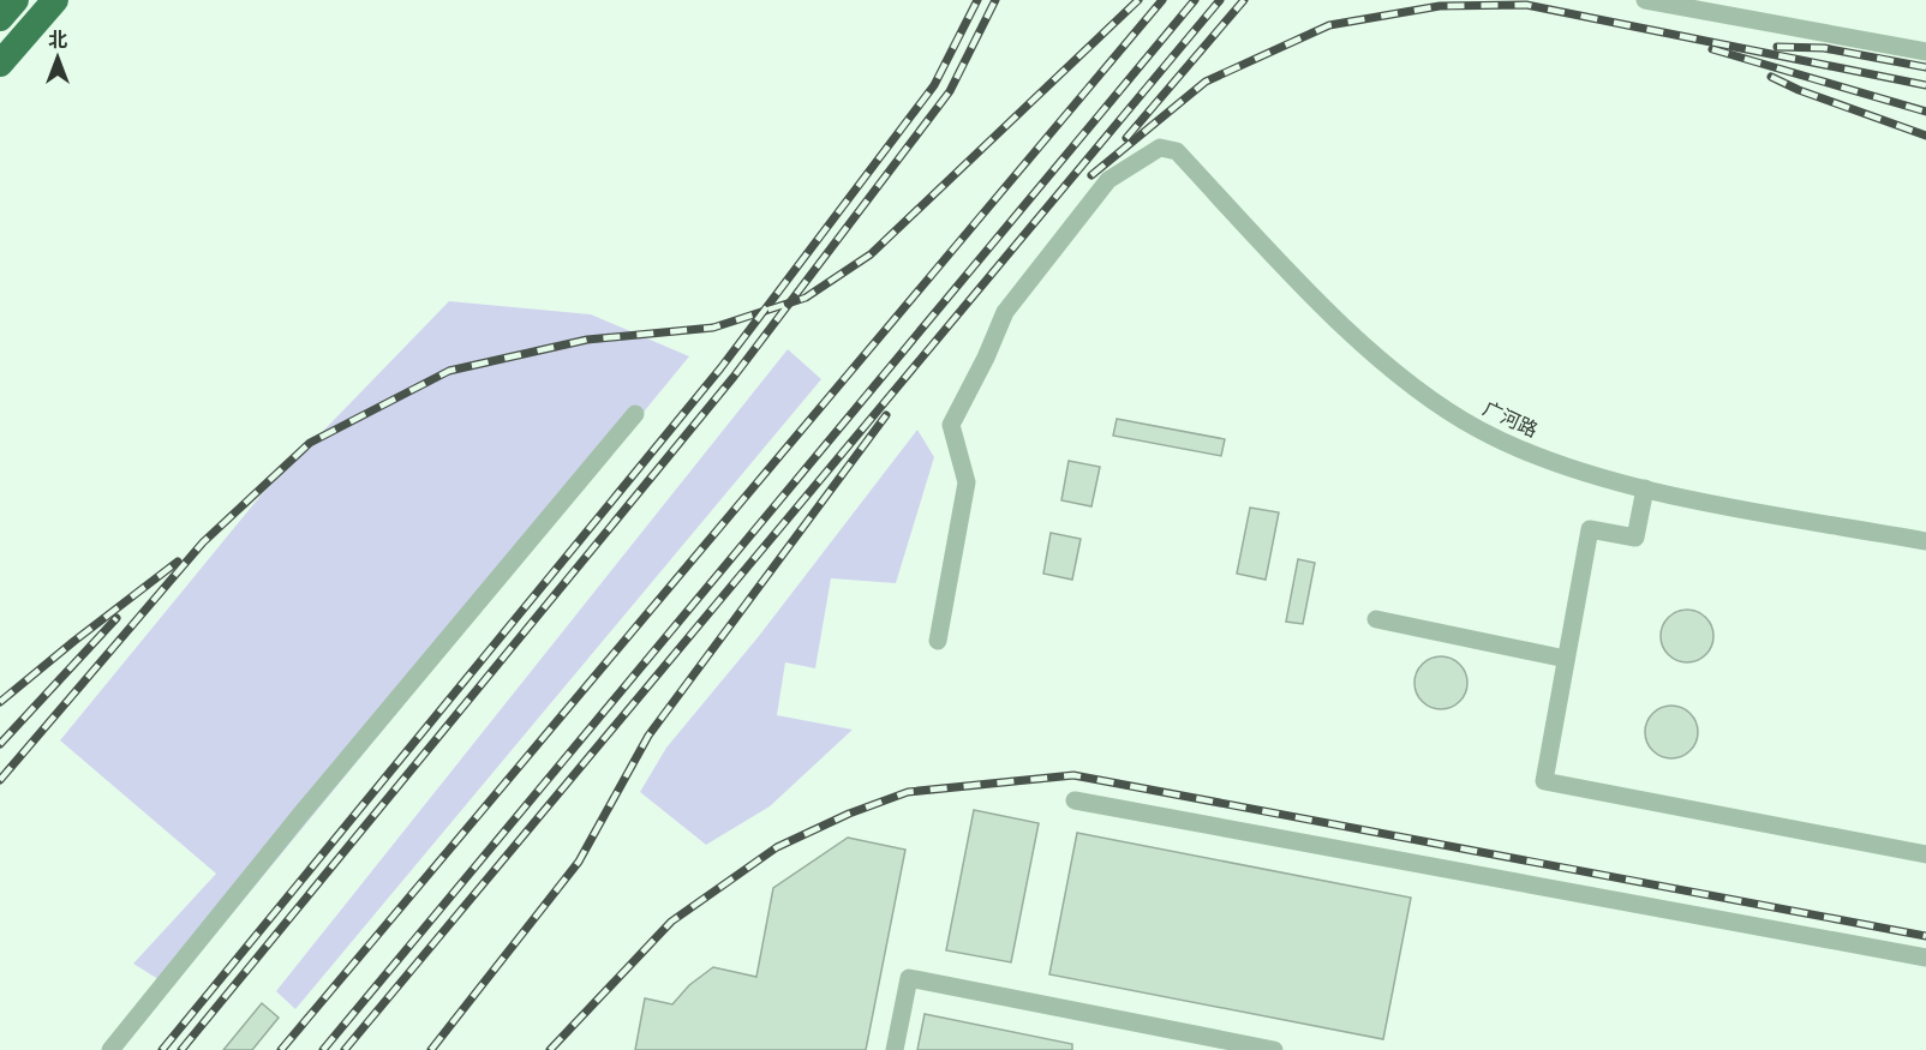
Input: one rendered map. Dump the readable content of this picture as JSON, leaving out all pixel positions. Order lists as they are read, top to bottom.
{
  "streets": {
    "street": ["广河路"]
  },
  "north": "top"
}
